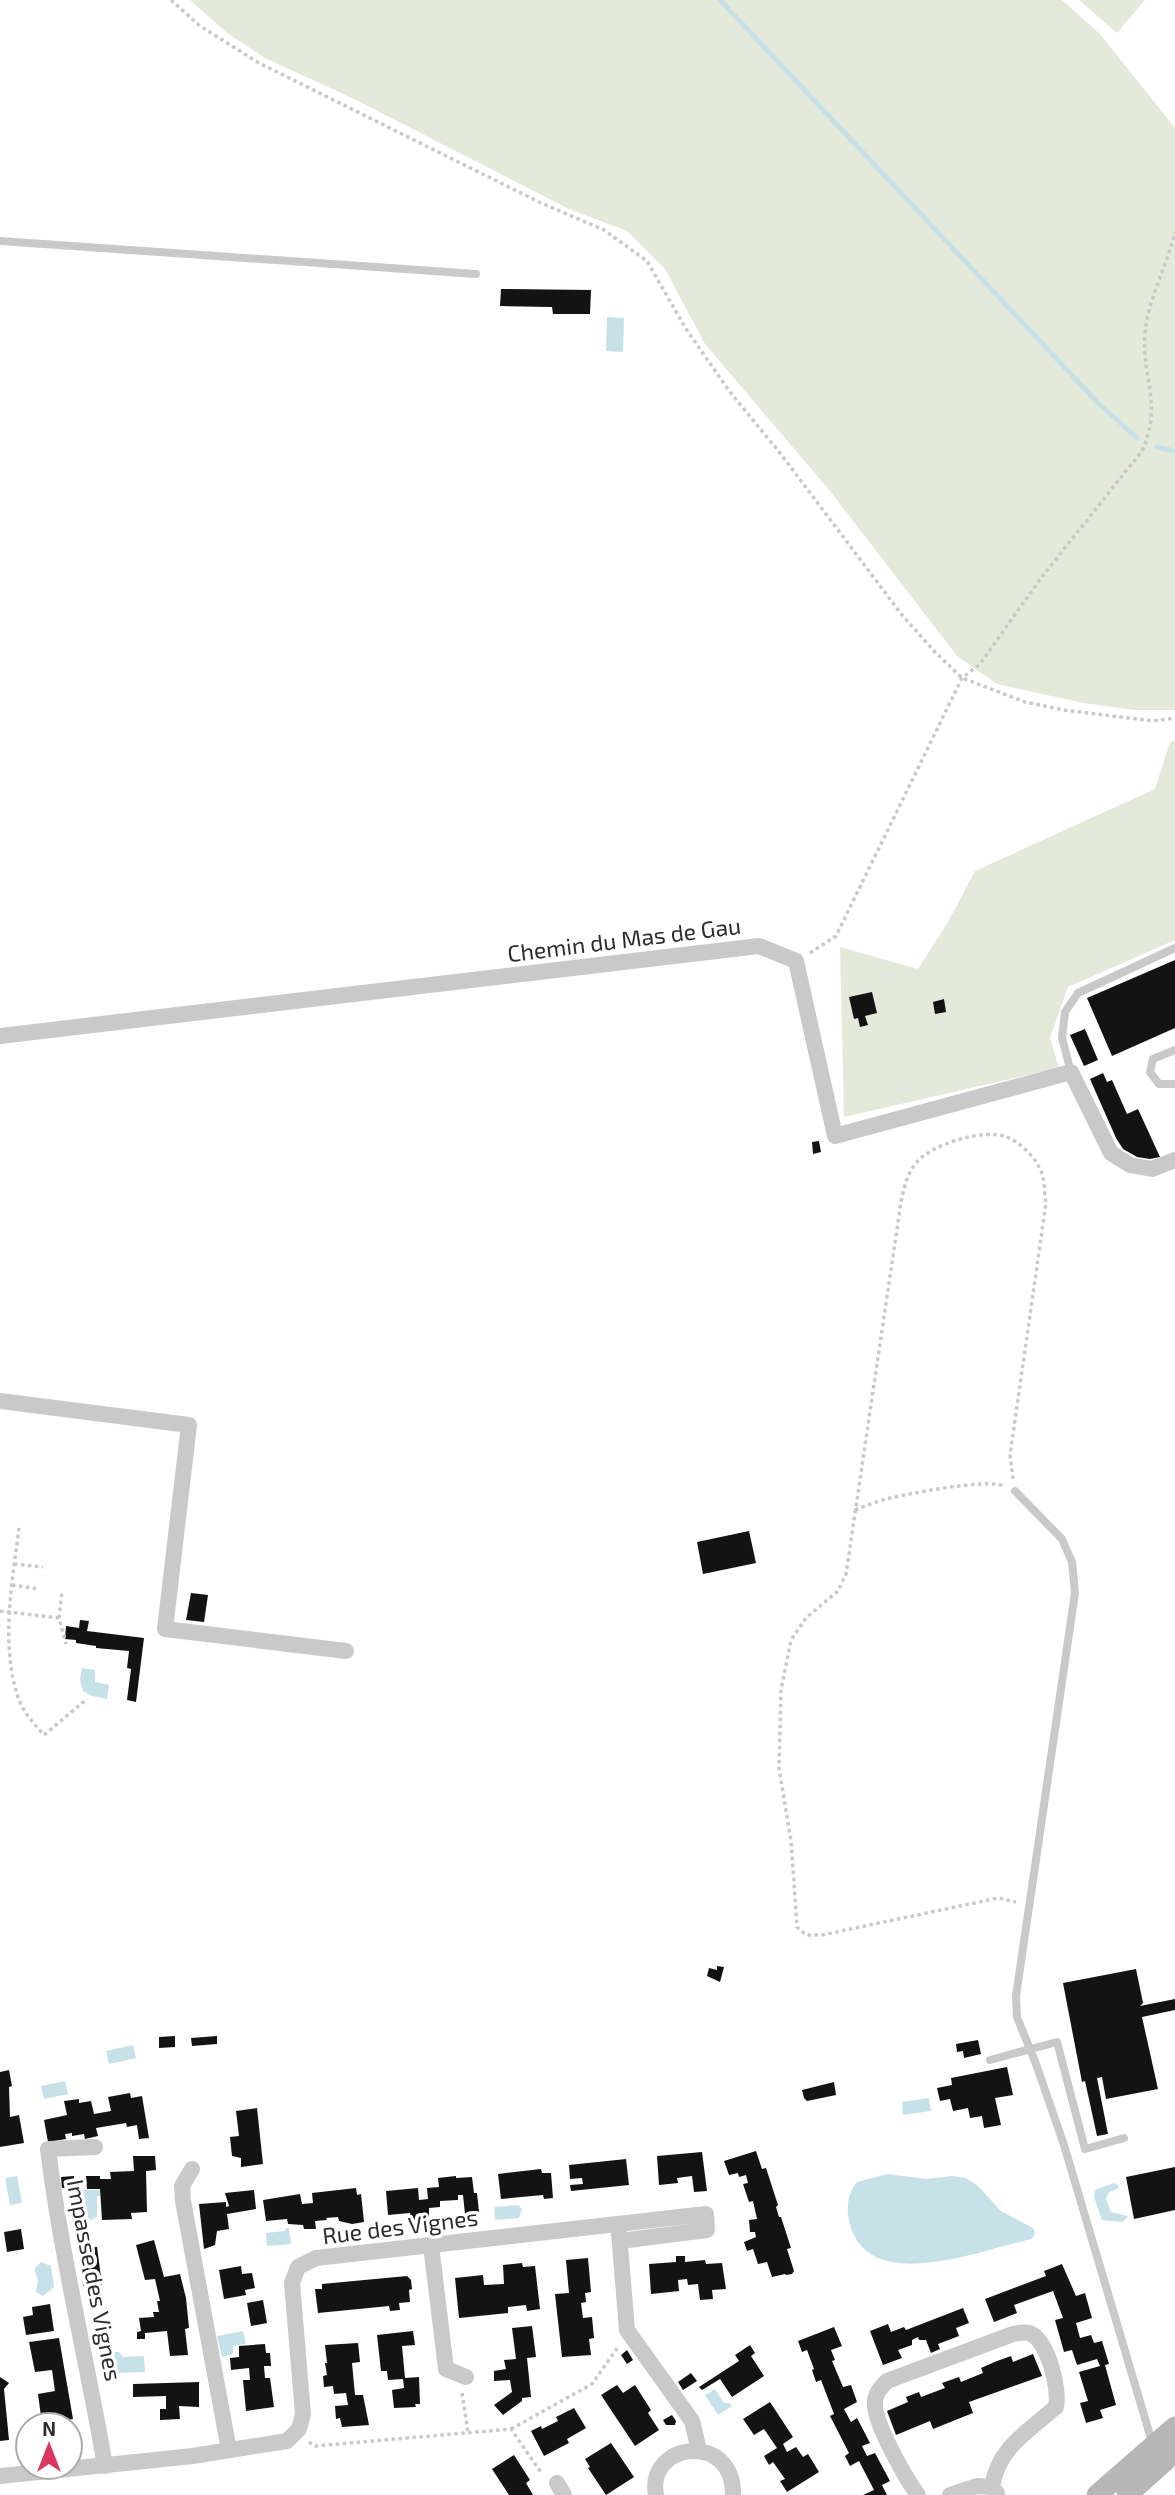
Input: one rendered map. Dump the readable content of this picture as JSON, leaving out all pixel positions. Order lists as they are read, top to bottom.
{
  "streets": {
    "street": ["Chemin du Mas de Gau", "Rue des Vignes", "Impasse des Vignes"]
  },
  "north": "top"
}
